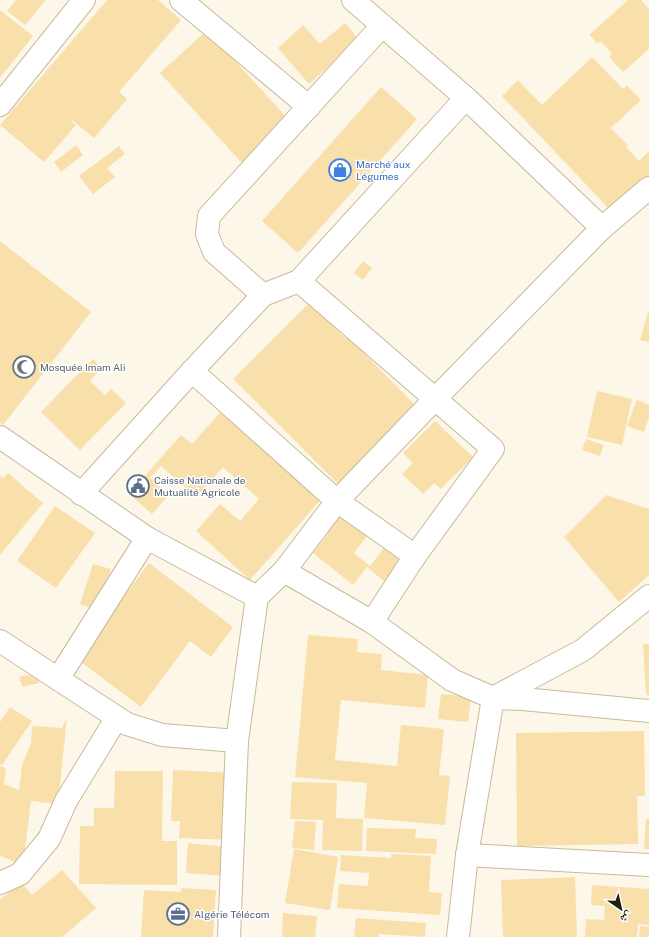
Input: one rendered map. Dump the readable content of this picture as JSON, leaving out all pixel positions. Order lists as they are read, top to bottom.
{
  "places": {
    "shop": ["Marché aux Légumes"],
    "mosque": ["Mosquée Imam Ali"],
    "public building": ["Caisse Nationale de Mutualité Agricole"],
    "office": ["Algérie Télécom"]
  },
  "north": "bottom right"
}
